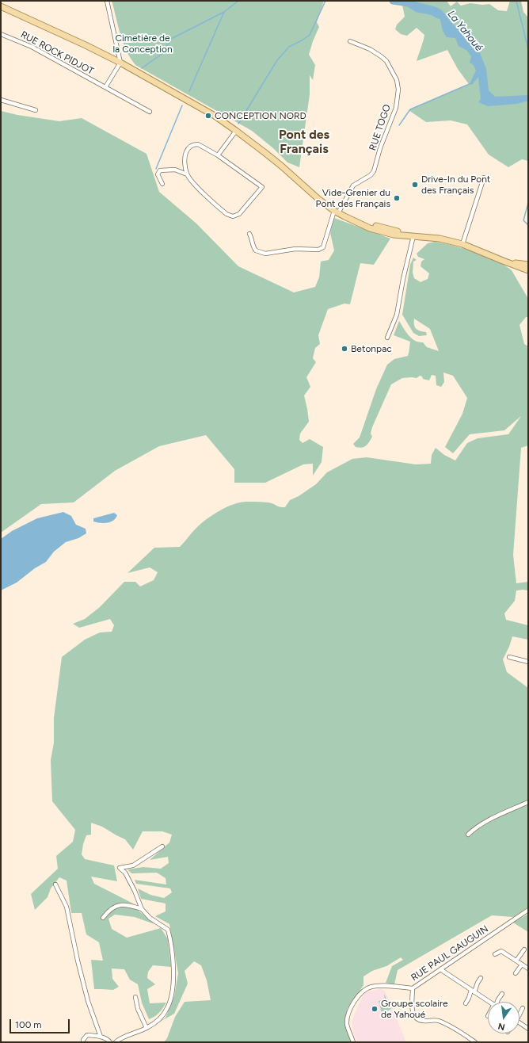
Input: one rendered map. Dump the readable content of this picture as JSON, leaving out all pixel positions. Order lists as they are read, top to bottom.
{
  "streets": {
    "street": ["RUE ROCK PIDJOT", "RUE TOGO", "RUE PAUL GAUGUIN"]
  },
  "districts": ["Pont des Français"],
  "water": ["La Yahoué"],
  "parks": ["Cimetière de la Conception"],
  "places": [
    "CONCEPTION NORD",
    "Drive-In du Pont des Français",
    "Vide-Grenier du Pont des Français",
    "Betonpac",
    "Groupe scolaire de Yahoué"
  ],
  "scale_bar": "100 m",
  "north": "bottom"
}
